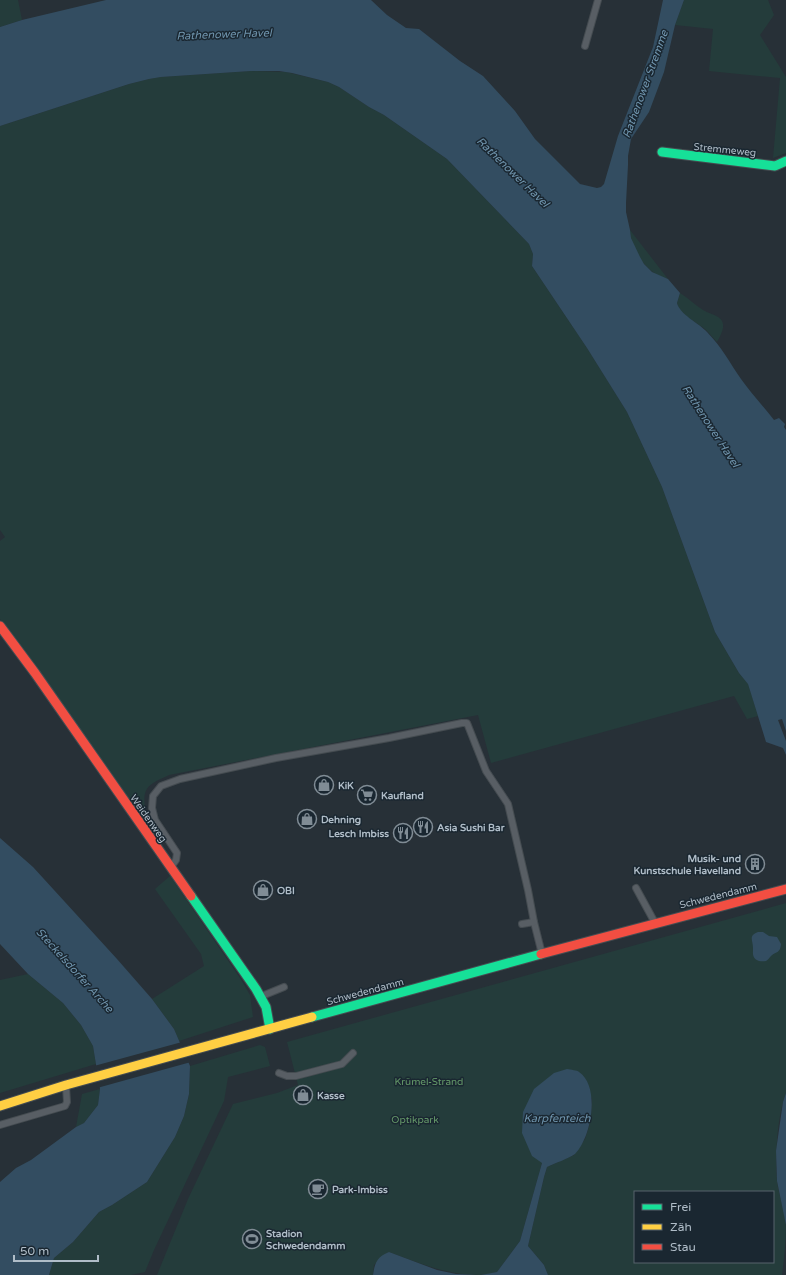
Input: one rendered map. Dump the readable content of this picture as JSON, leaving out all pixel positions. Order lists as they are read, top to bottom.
{
  "streets": {
    "main road": ["Stremmeweg", "Weidenweg", "Schwedendamm"]
  },
  "crossings": [
    ["Weidenweg", "Schwedendamm"]
  ],
  "water": [
    "Rathenower Havel",
    "Rathenower Stremme",
    "Steckelsdorfer Arche",
    "Karpfenteich"
  ],
  "parks": ["Krümel-Strand", "Optikpark"],
  "places": {
    "shop": [
      "KiK",
      "Dehning",
      "OBI",
      "Kasse"
    ],
    "supermarket": ["Kaufland"],
    "restaurant": ["Asia Sushi Bar", "Lesch Imbiss"],
    "building": ["Musik- und Kunstschule Havelland"],
    "cafe": ["Park-Imbiss"],
    "sports": ["Stadion Schwedendamm"]
  },
  "legend": ["Frei", "Zäh", "Stau"],
  "scale_bar": "50 m"
}
